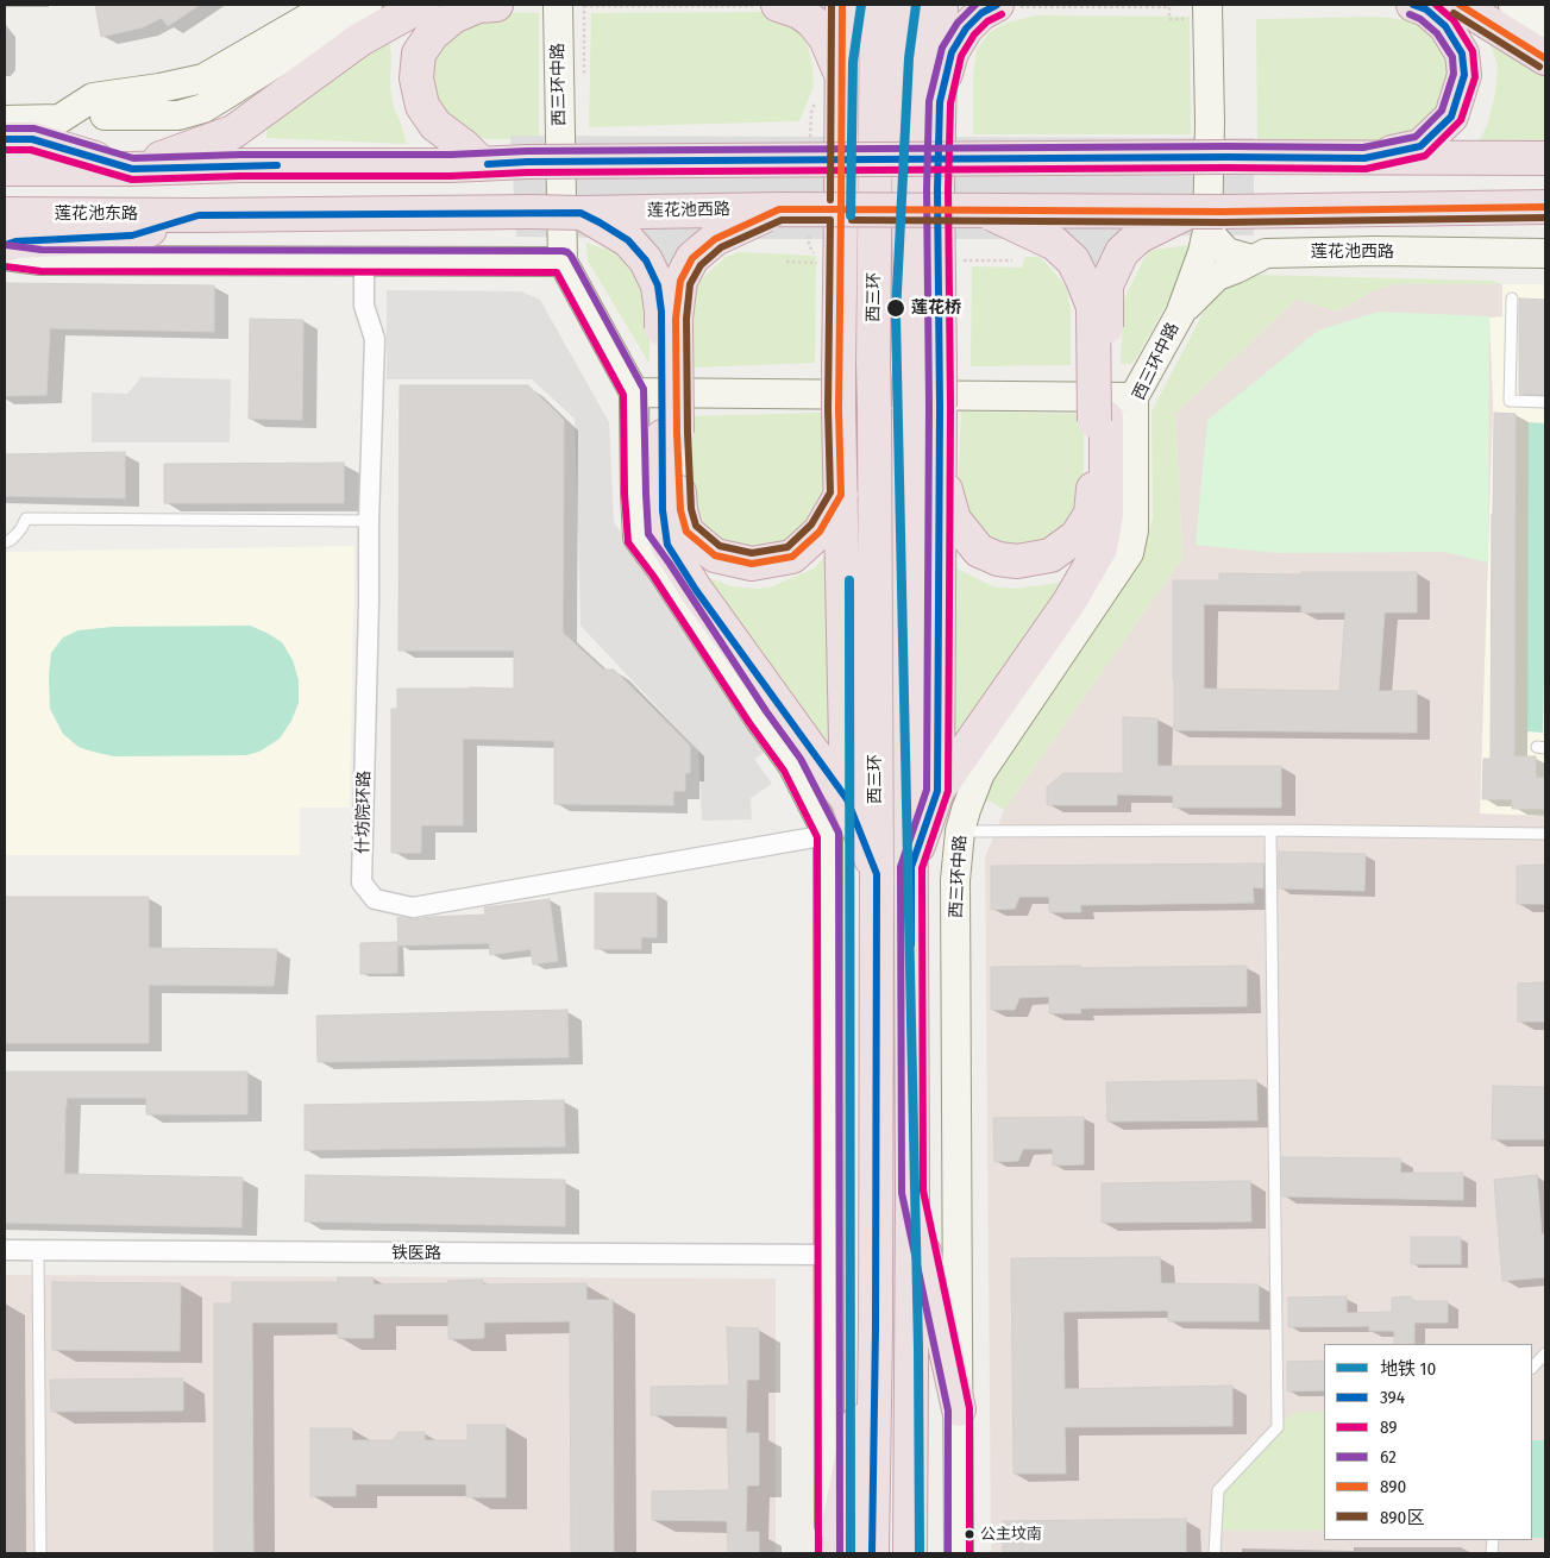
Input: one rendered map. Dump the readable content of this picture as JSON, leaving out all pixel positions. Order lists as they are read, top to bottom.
{
  "streets": {
    "highway": ["莲花池西路", "莲花池东路", "西三环"],
    "street": ["西三环中路", "什坊院环路", "铁医路"]
  },
  "crossings": [
    ["西三环中路", "莲花池西路"],
    ["西三环中路", "什坊院环路"],
    ["西三环中路", "铁医路"],
    ["莲花池西路", "莲花池东路"]
  ],
  "places": ["莲花桥", "公主坟南"],
  "lines": [
    "metro line 10",
    "transit line 394",
    "transit line 89",
    "transit line 62",
    "transit line 890",
    "transit line 890区"
  ],
  "legend": [
    "地铁 10",
    "394",
    "89",
    "62",
    "890",
    "890区"
  ]
}
